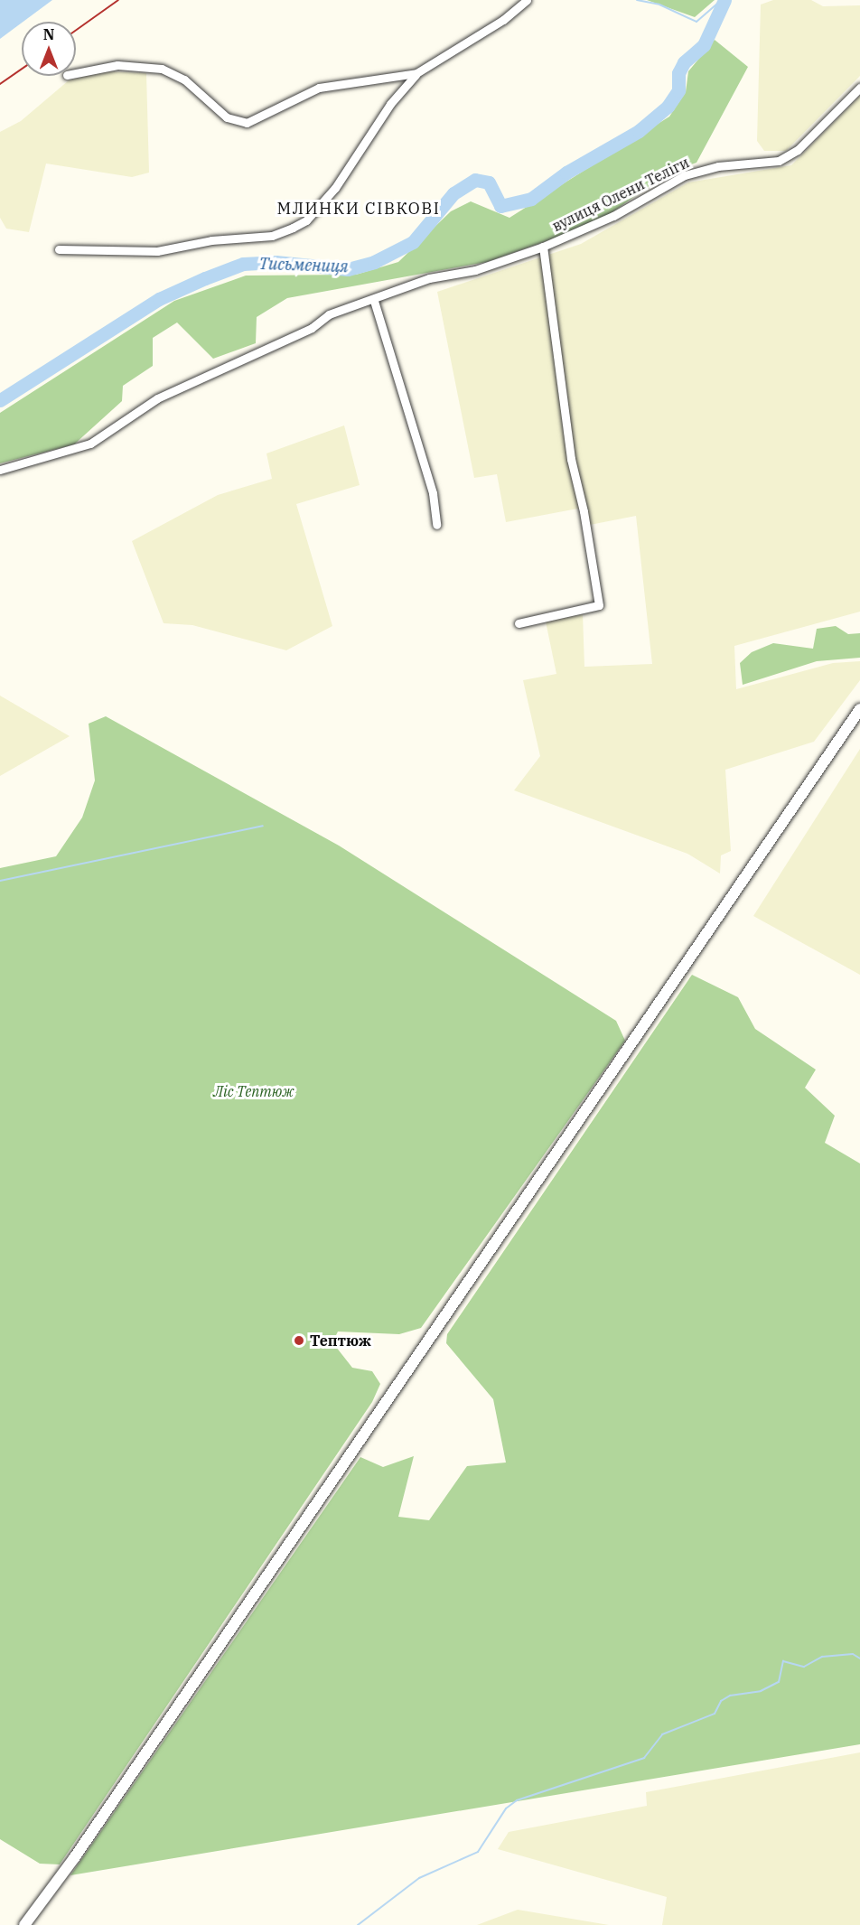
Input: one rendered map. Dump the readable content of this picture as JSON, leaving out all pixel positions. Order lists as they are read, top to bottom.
{
  "streets": {
    "street": ["вулиця Олени Теліги"]
  },
  "districts": ["МЛИНКИ СІВКОВІ"],
  "water": ["Тисьмениця"],
  "parks": ["Ліс Тептюж"],
  "places": ["Тептюж"],
  "north": "top"
}
